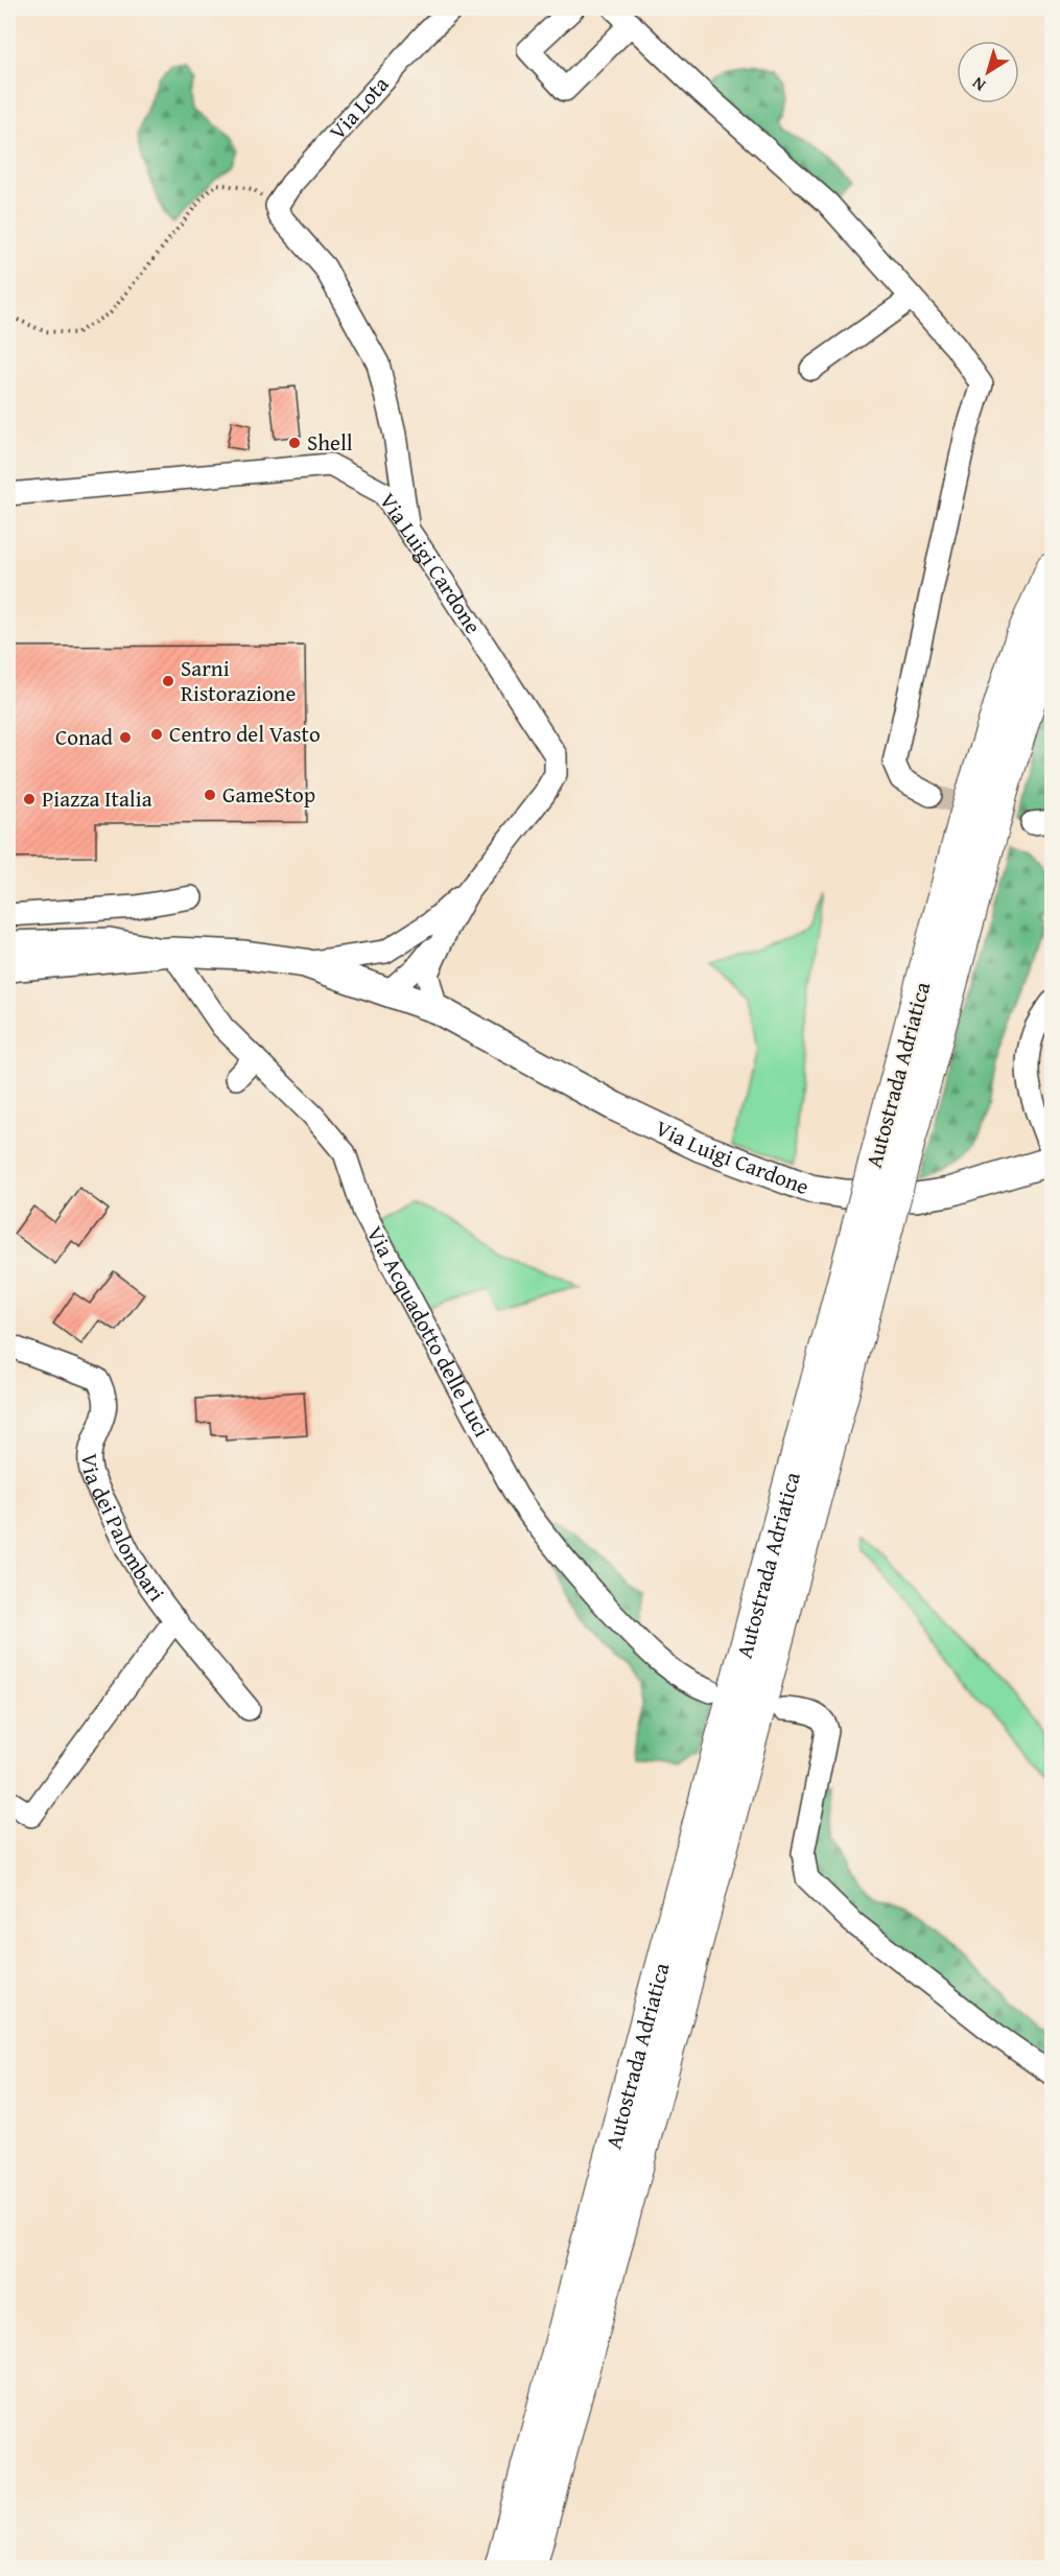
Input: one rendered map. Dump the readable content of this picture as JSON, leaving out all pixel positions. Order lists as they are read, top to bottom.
{
  "streets": {
    "highway": ["Autostrada Adriatica"],
    "main road": ["Via Luigi Cardone"],
    "street": ["Via Lota", "Via Acquadotto delle Luci", "Via dei Palombari"]
  },
  "crossings": [
    ["Via Luigi Cardone", "Via Acquadotto delle Luci"]
  ],
  "places": [
    "Shell",
    "Sarni Ristorazione",
    "Centro del Vasto",
    "Conad",
    "GameStop",
    "Piazza Italia"
  ],
  "north": "bottom left"
}
